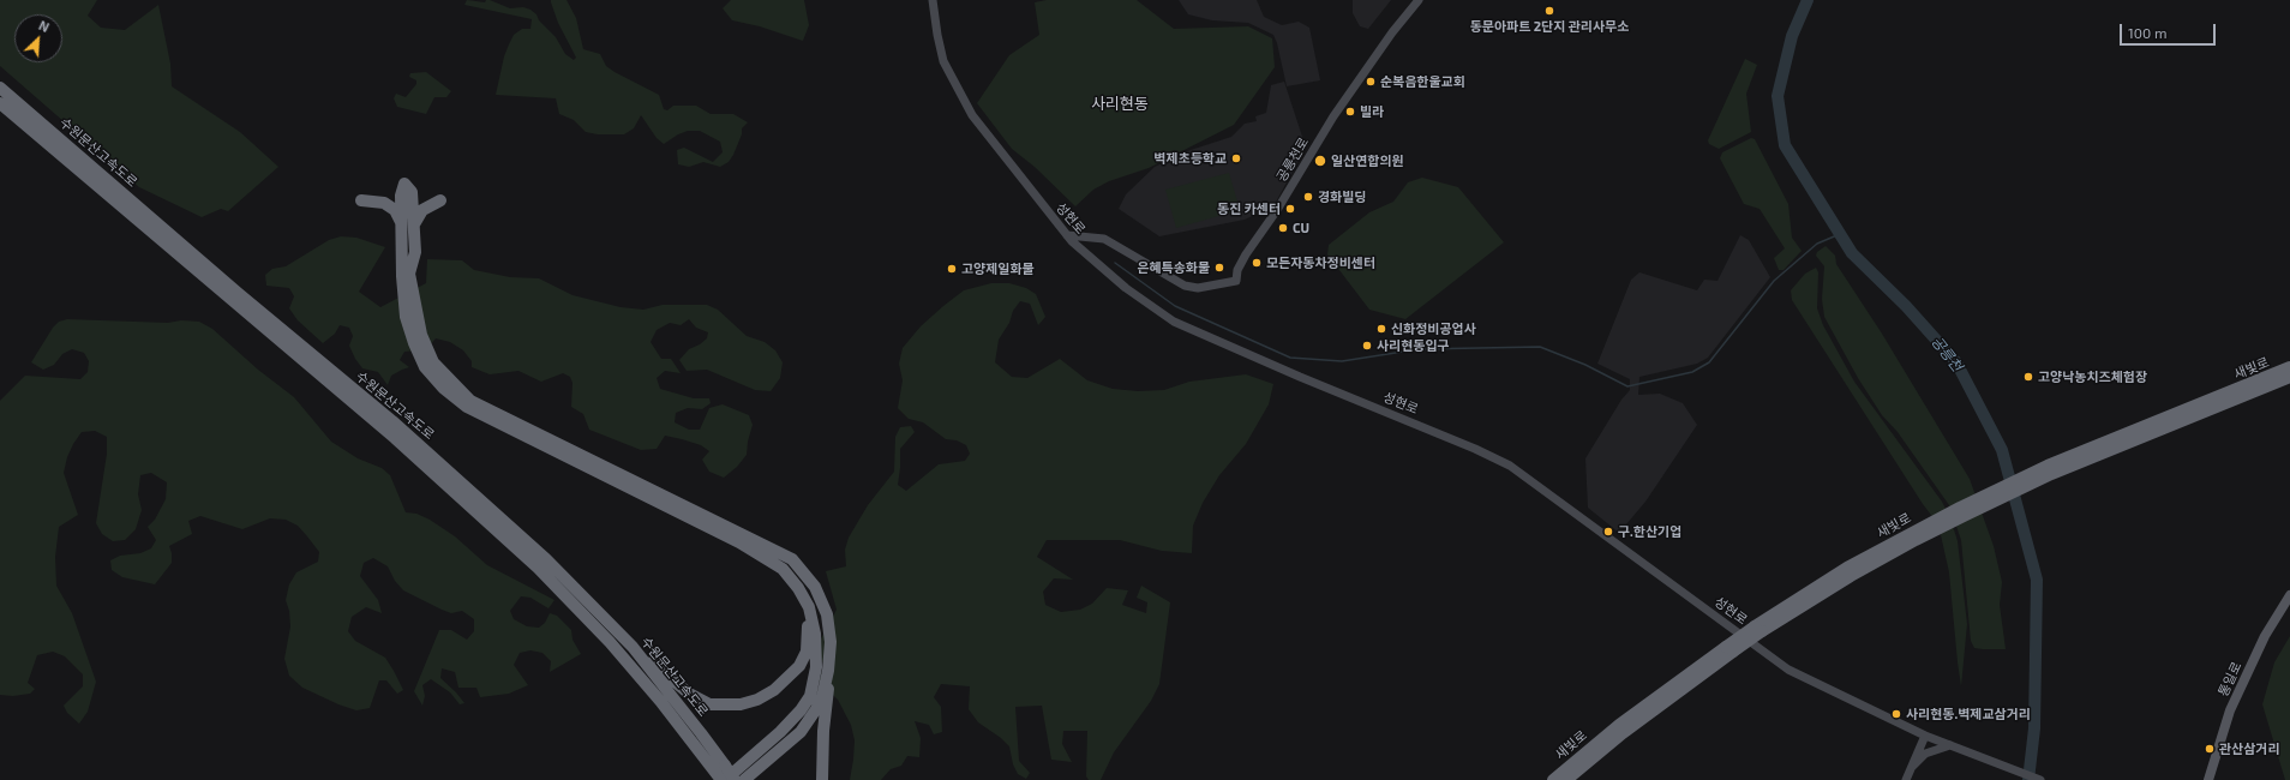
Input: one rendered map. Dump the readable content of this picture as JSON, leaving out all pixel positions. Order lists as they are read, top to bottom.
{
  "streets": {
    "highway": ["수원문산고속도로", "새빛로"],
    "main road": ["공릉천로", "성현로", "통일로"]
  },
  "crossings": [
    ["공릉천로", "성현로"]
  ],
  "districts": ["사리현동"],
  "water": ["공릉천"],
  "places": [
    "동문아파트 2단지 관리사무소",
    "순복음한울교회",
    "빌라",
    "벽제초등학교",
    "일산연합의원",
    "경화빌딩",
    "동진 카센터",
    "CU",
    "모든자동차정비센터",
    "은혜특송화물",
    "고양제일화물",
    "신화정비공업사",
    "사리현동입구",
    "고양낙농치즈체험장",
    "구.한산기업",
    "사리현동.벽제교삼거리",
    "관산삼거리"
  ],
  "scale_bar": "100 m",
  "north": "top right"
}
